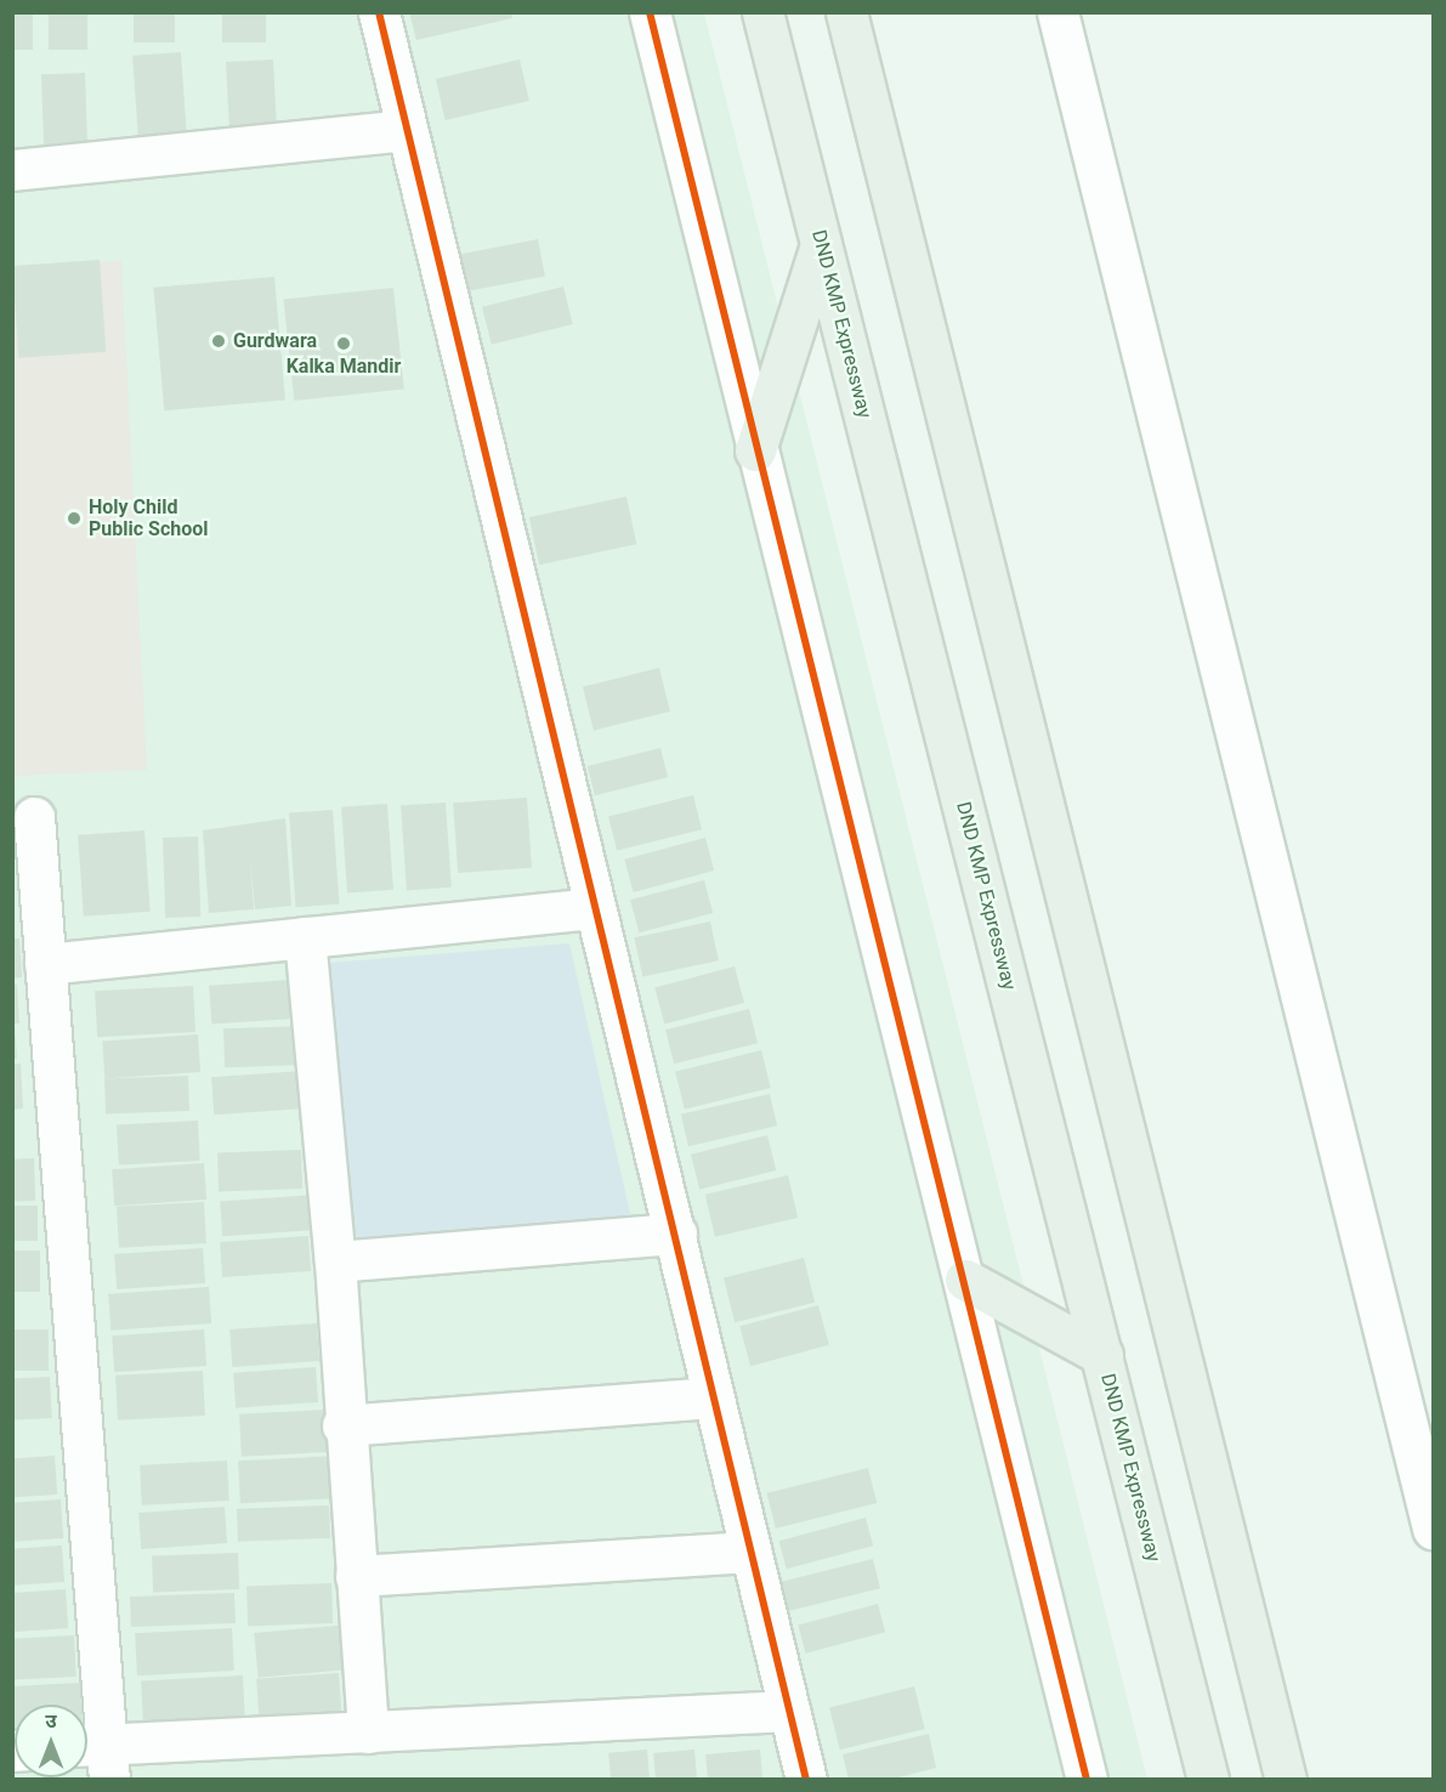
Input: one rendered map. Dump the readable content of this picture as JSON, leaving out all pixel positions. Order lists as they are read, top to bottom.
{
  "streets": {
    "highway": ["DND KMP Expressway"]
  },
  "places": ["Gurdwara", "Kalka Mandir", "Holy Child Public School"],
  "north": "top"
}
